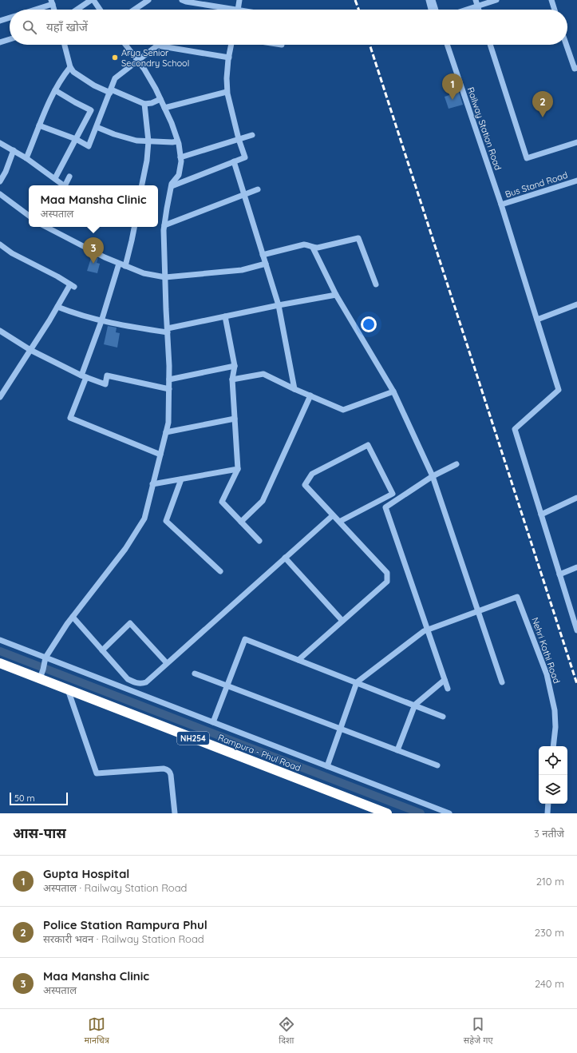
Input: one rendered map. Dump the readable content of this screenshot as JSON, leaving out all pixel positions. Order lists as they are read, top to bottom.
{
  "streets": {
    "highway": ["NH254", "Rampura - Phul Road"],
    "street": ["Railway Station Road", "Bus Stand Road", "Nehri Kothi Road"]
  },
  "crossings": [
    ["Railway Station Road", "Bus Stand Road"]
  ],
  "places": ["Arya Senior Secondry School"],
  "scale_bar": "50 m",
  "page": {
    "search": "यहाँ खोजें",
    "pins": ["1", "2", "3"],
    "popup": ["Maa Mansha Clinic", "अस्पताल"],
    "scale": "50 m",
    "heading": ["आस-पास", "3 नतीजे"],
    "list": [
      {
        "mark": "1",
        "name": "Gupta Hospital",
        "note": "अस्पताल · Railway Station Road",
        "value": "210 m"
      },
      {
        "mark": "2",
        "name": "Police Station Rampura Phul",
        "note": "सरकारी भवन · Railway Station Road",
        "value": "230 m"
      },
      {
        "mark": "3",
        "name": "Maa Mansha Clinic",
        "note": "अस्पताल",
        "value": "240 m"
      }
    ],
    "nav": ["मानचित्र", "दिशा", "सहेजे गए"]
  }
}
